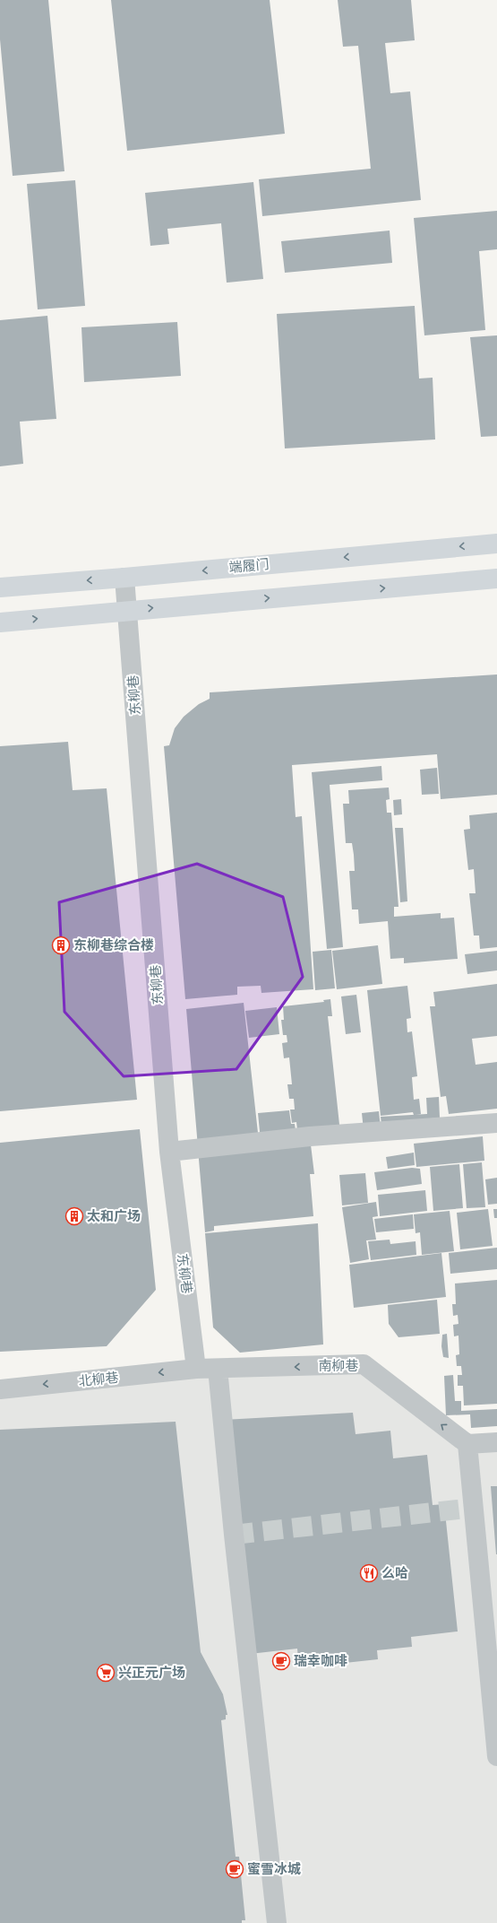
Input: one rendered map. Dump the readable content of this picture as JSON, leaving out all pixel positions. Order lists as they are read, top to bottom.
{
  "streets": {
    "main road": ["端履门"],
    "street": ["东柳巷", "南柳巷", "北柳巷"]
  },
  "crossings": [
    ["端履门", "东柳巷"],
    ["东柳巷", "南柳巷"],
    ["东柳巷", "北柳巷"],
    ["南柳巷", "北柳巷"]
  ],
  "one_way": ["南柳巷", "北柳巷"],
  "places": {
    "building": ["东柳巷综合楼", "太和广场"],
    "restaurant": ["么哈"],
    "cafe": ["瑞幸咖啡", "蜜雪冰城"],
    "supermarket": ["兴正元广场"]
  }
}
